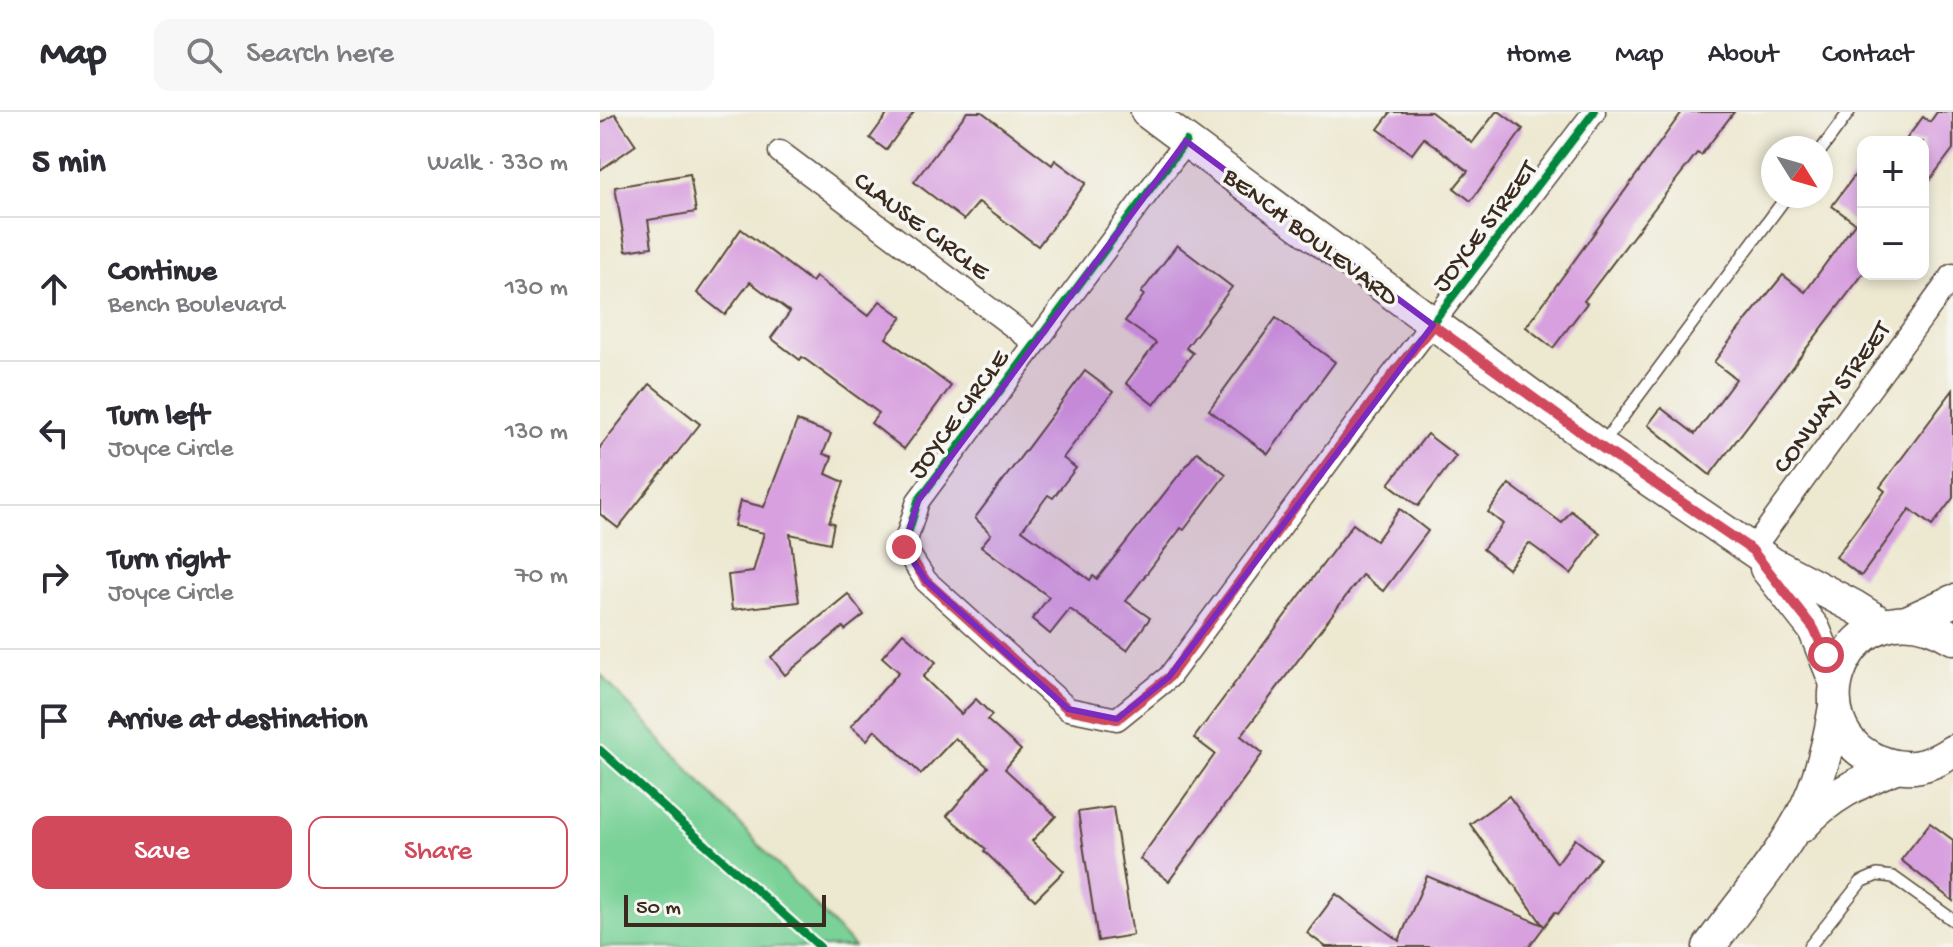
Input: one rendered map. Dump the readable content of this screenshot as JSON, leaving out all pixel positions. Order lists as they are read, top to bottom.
{
  "streets": {
    "main road": ["BENCH BOULEVARD"],
    "street": [
      "CLAUSE CIRCLE",
      "JOYCE STREET",
      "CONWAY STREET",
      "JOYCE CIRCLE"
    ]
  },
  "crossings": [
    ["CLAUSE CIRCLE", "JOYCE CIRCLE"],
    ["JOYCE STREET", "BENCH BOULEVARD"],
    ["JOYCE STREET", "JOYCE CIRCLE"],
    ["BENCH BOULEVARD", "CONWAY STREET"],
    ["BENCH BOULEVARD", "JOYCE CIRCLE"]
  ],
  "scale_bar": "50 m",
  "north": "bottom right",
  "page": {
    "header": "Map",
    "search": "Search here",
    "nav": [
      "Home",
      "Map",
      "About",
      "Contact"
    ],
    "heading": ["5 min", "Walk · 330 m"],
    "map_buttons": ["+", "−"],
    "list": [
      ["Continue", "Bench Boulevard", "130 m"],
      ["Turn left", "Joyce Circle", "130 m"],
      ["Turn right", "Joyce Circle", "70 m"],
      "Arrive at destination"
    ],
    "buttons": ["Save", "Share"],
    "scale": "50 m"
  }
}
